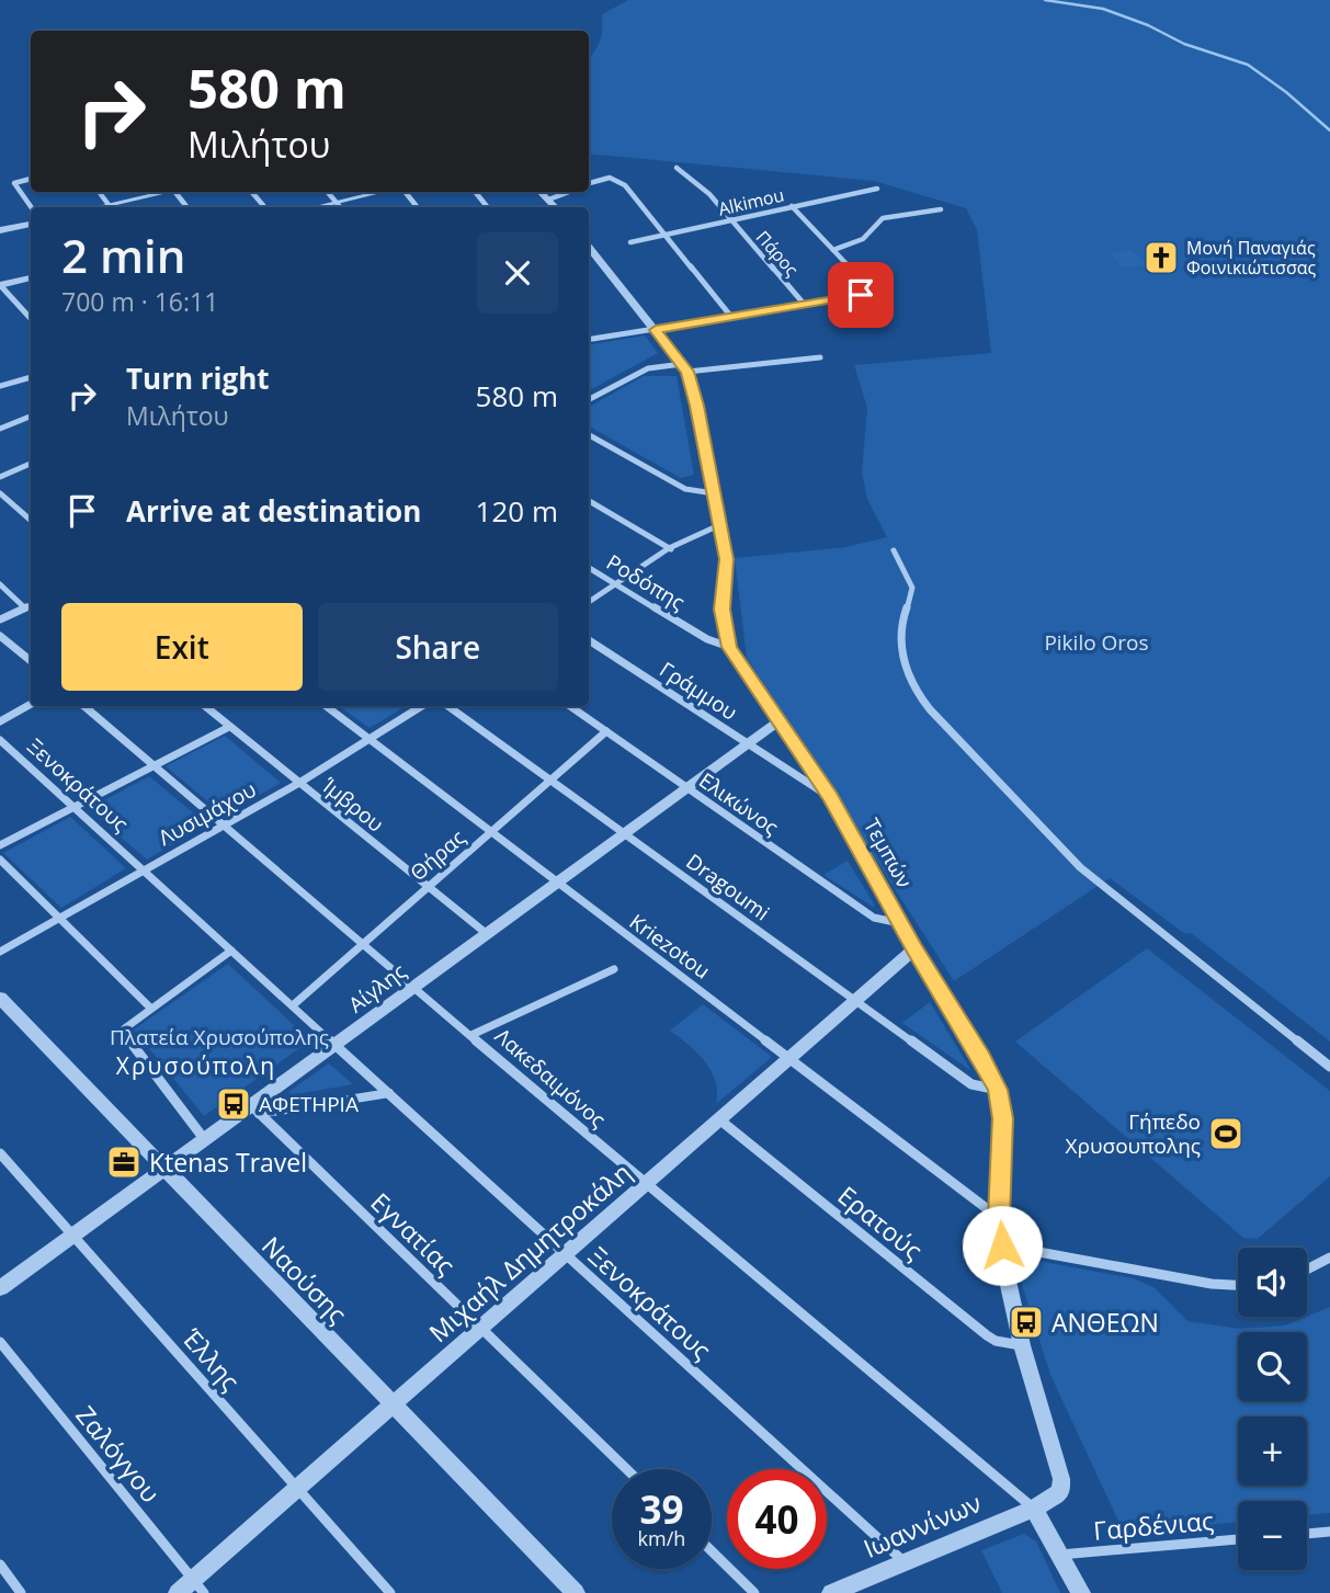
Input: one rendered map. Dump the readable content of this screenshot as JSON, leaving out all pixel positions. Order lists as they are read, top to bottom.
{
  "streets": {
    "street": [
      "Alkimou",
      "Πάρος",
      "Ροδόπης",
      "Γράμμου",
      "Ξενοκράτους",
      "Ελικώνος",
      "Ίμβρου",
      "Λυσιμάχου",
      "Τεμπών",
      "Θήρας",
      "Dragoumi",
      "Kriezotou",
      "Αίγλης",
      "Λακεδαιμόνος",
      "Ερατούς",
      "Εγνατίας",
      "Μιχαήλ Δημητροκάλη",
      "Ναούσης",
      "Έλλης",
      "Ζαλόγγου",
      "Ιωαννίνων",
      "Γαρδένιας"
    ]
  },
  "crossings": [
    ["Alkimou", "Πάρος"],
    ["Ροδόπης", "Τεμπών"],
    ["Γράμμου", "Τεμπών"],
    ["Γράμμου", "Αίγλης"],
    ["Ξενοκράτους", "Λυσιμάχου"],
    ["Ξενοκράτους", "Θήρας"],
    ["Ξενοκράτους", "Αίγλης"],
    ["Ξενοκράτους", "Μιχαήλ Δημητροκάλη"],
    ["Ξενοκράτους", "Ιωαννίνων"],
    ["Ελικώνος", "Τεμπών"],
    ["Ελικώνος", "Θήρας"],
    ["Ελικώνος", "Αίγλης"],
    ["Ίμβρου", "Λυσιμάχου"],
    ["Ίμβρου", "Θήρας"],
    ["Ίμβρου", "Αίγλης"],
    ["Λυσιμάχου", "Kriezotou"],
    ["Λυσιμάχου", "Λακεδαιμόνος"],
    ["Τεμπών", "Dragoumi"],
    ["Τεμπών", "Kriezotou"],
    ["Τεμπών", "Αίγλης"],
    ["Τεμπών", "Λακεδαιμόνος"],
    ["Τεμπών", "Ερατούς"],
    ["Τεμπών", "Μιχαήλ Δημητροκάλη"],
    ["Τεμπών", "Ιωαννίνων"],
    ["Θήρας", "Dragoumi"],
    ["Θήρας", "Kriezotou"],
    ["Θήρας", "Λακεδαιμόνος"],
    ["Dragoumi", "Αίγλης"],
    ["Dragoumi", "Μιχαήλ Δημητροκάλη"],
    ["Kriezotou", "Αίγλης"],
    ["Kriezotou", "Μιχαήλ Δημητροκάλη"],
    ["Αίγλης", "Λακεδαιμόνος"],
    ["Αίγλης", "Εγνατίας"],
    ["Αίγλης", "Ναούσης"],
    ["Αίγλης", "Έλλης"],
    ["Λακεδαιμόνος", "Μιχαήλ Δημητροκάλη"],
    ["Λακεδαιμόνος", "Ιωαννίνων"],
    ["Ερατούς", "Μιχαήλ Δημητροκάλη"],
    ["Εγνατίας", "Μιχαήλ Δημητροκάλη"],
    ["Μιχαήλ Δημητροκάλη", "Ναούσης"],
    ["Μιχαήλ Δημητροκάλη", "Έλλης"],
    ["Μιχαήλ Δημητροκάλη", "Ζαλόγγου"]
  ],
  "districts": ["Χρυσούπολη"],
  "parks": ["Pikilo Oros", "Πλατεία Χρυσούπολης"],
  "places": {
    "church": ["Μονή Παναγιάς Φοινικιώτισσας"],
    "bus stop": ["ΑΦΕΤΗΡΙΑ", "ΑΝΘΕΩΝ"],
    "sports": ["Γήπεδο Χρυσουπολης"],
    "office": ["Ktenas Travel"]
  },
  "page": {
    "turn": ["580 m", "Μιλήτου"],
    "heading": ["2 min", "700 m · 16:11"],
    "list": [
      {
        "name": "Turn right",
        "note": "Μιλήτου",
        "value": "580 m"
      },
      {
        "name": "Arrive at destination",
        "value": "120 m"
      }
    ],
    "buttons": ["Exit", "Share"],
    "map_buttons": ["+", "−"],
    "speed": "39 km/h",
    "limit": "40"
  }
}
